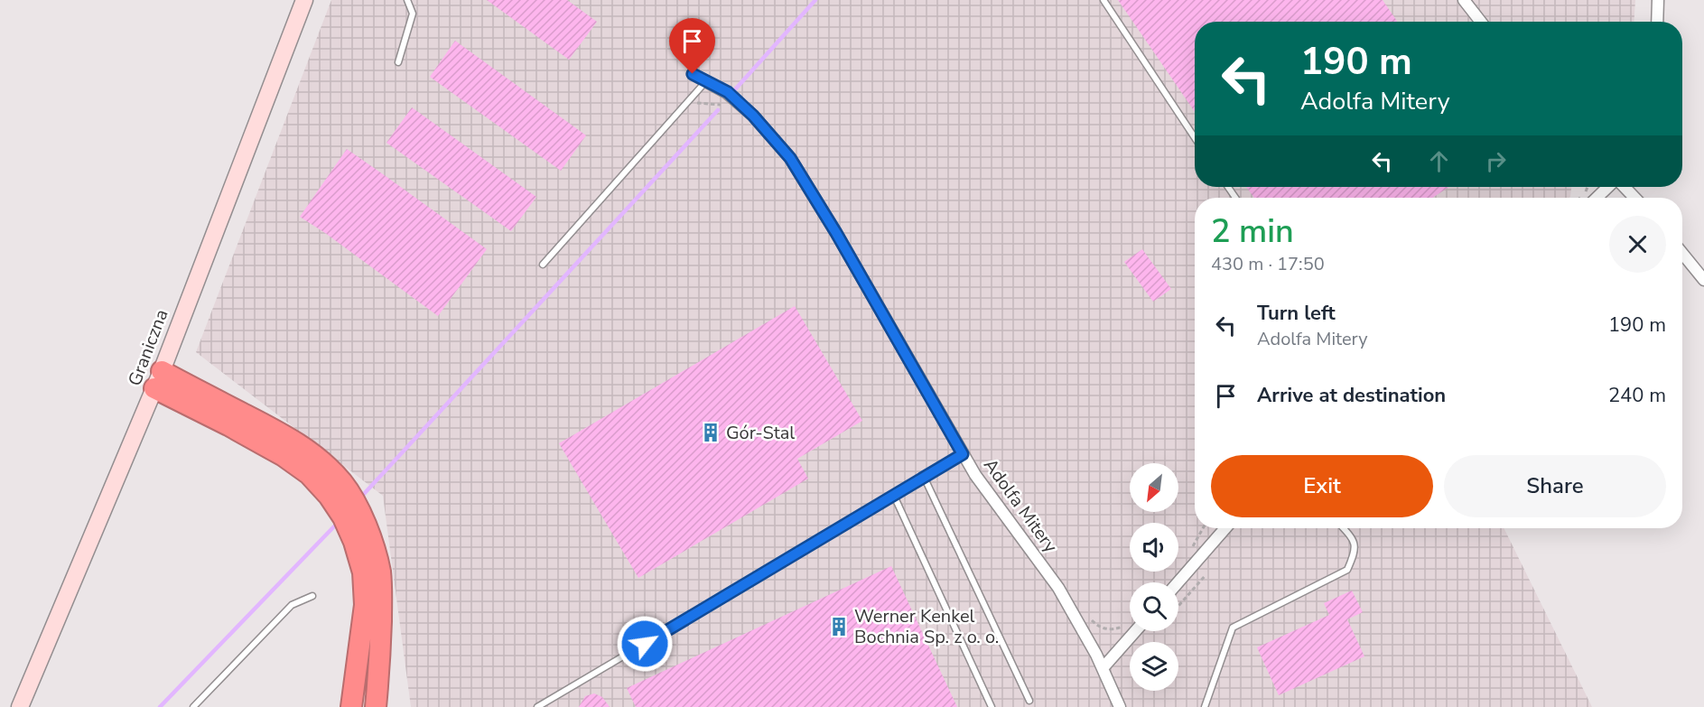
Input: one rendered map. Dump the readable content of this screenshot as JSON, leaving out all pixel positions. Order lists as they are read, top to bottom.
{
  "streets": {
    "main road": ["Graniczna"],
    "street": ["Adolfa Mitery"]
  },
  "places": {
    "building": ["Gór-Stal", "Werner Kenkel Bochnia Sp. z o. o."]
  },
  "north": "bottom left",
  "page": {
    "turn": ["190 m", "Adolfa Mitery"],
    "heading": ["2 min", "430 m · 17:50"],
    "list": [
      {
        "name": "Turn left",
        "note": "Adolfa Mitery",
        "value": "190 m"
      },
      {
        "name": "Arrive at destination",
        "value": "240 m"
      }
    ],
    "buttons": ["Exit", "Share"]
  }
}
